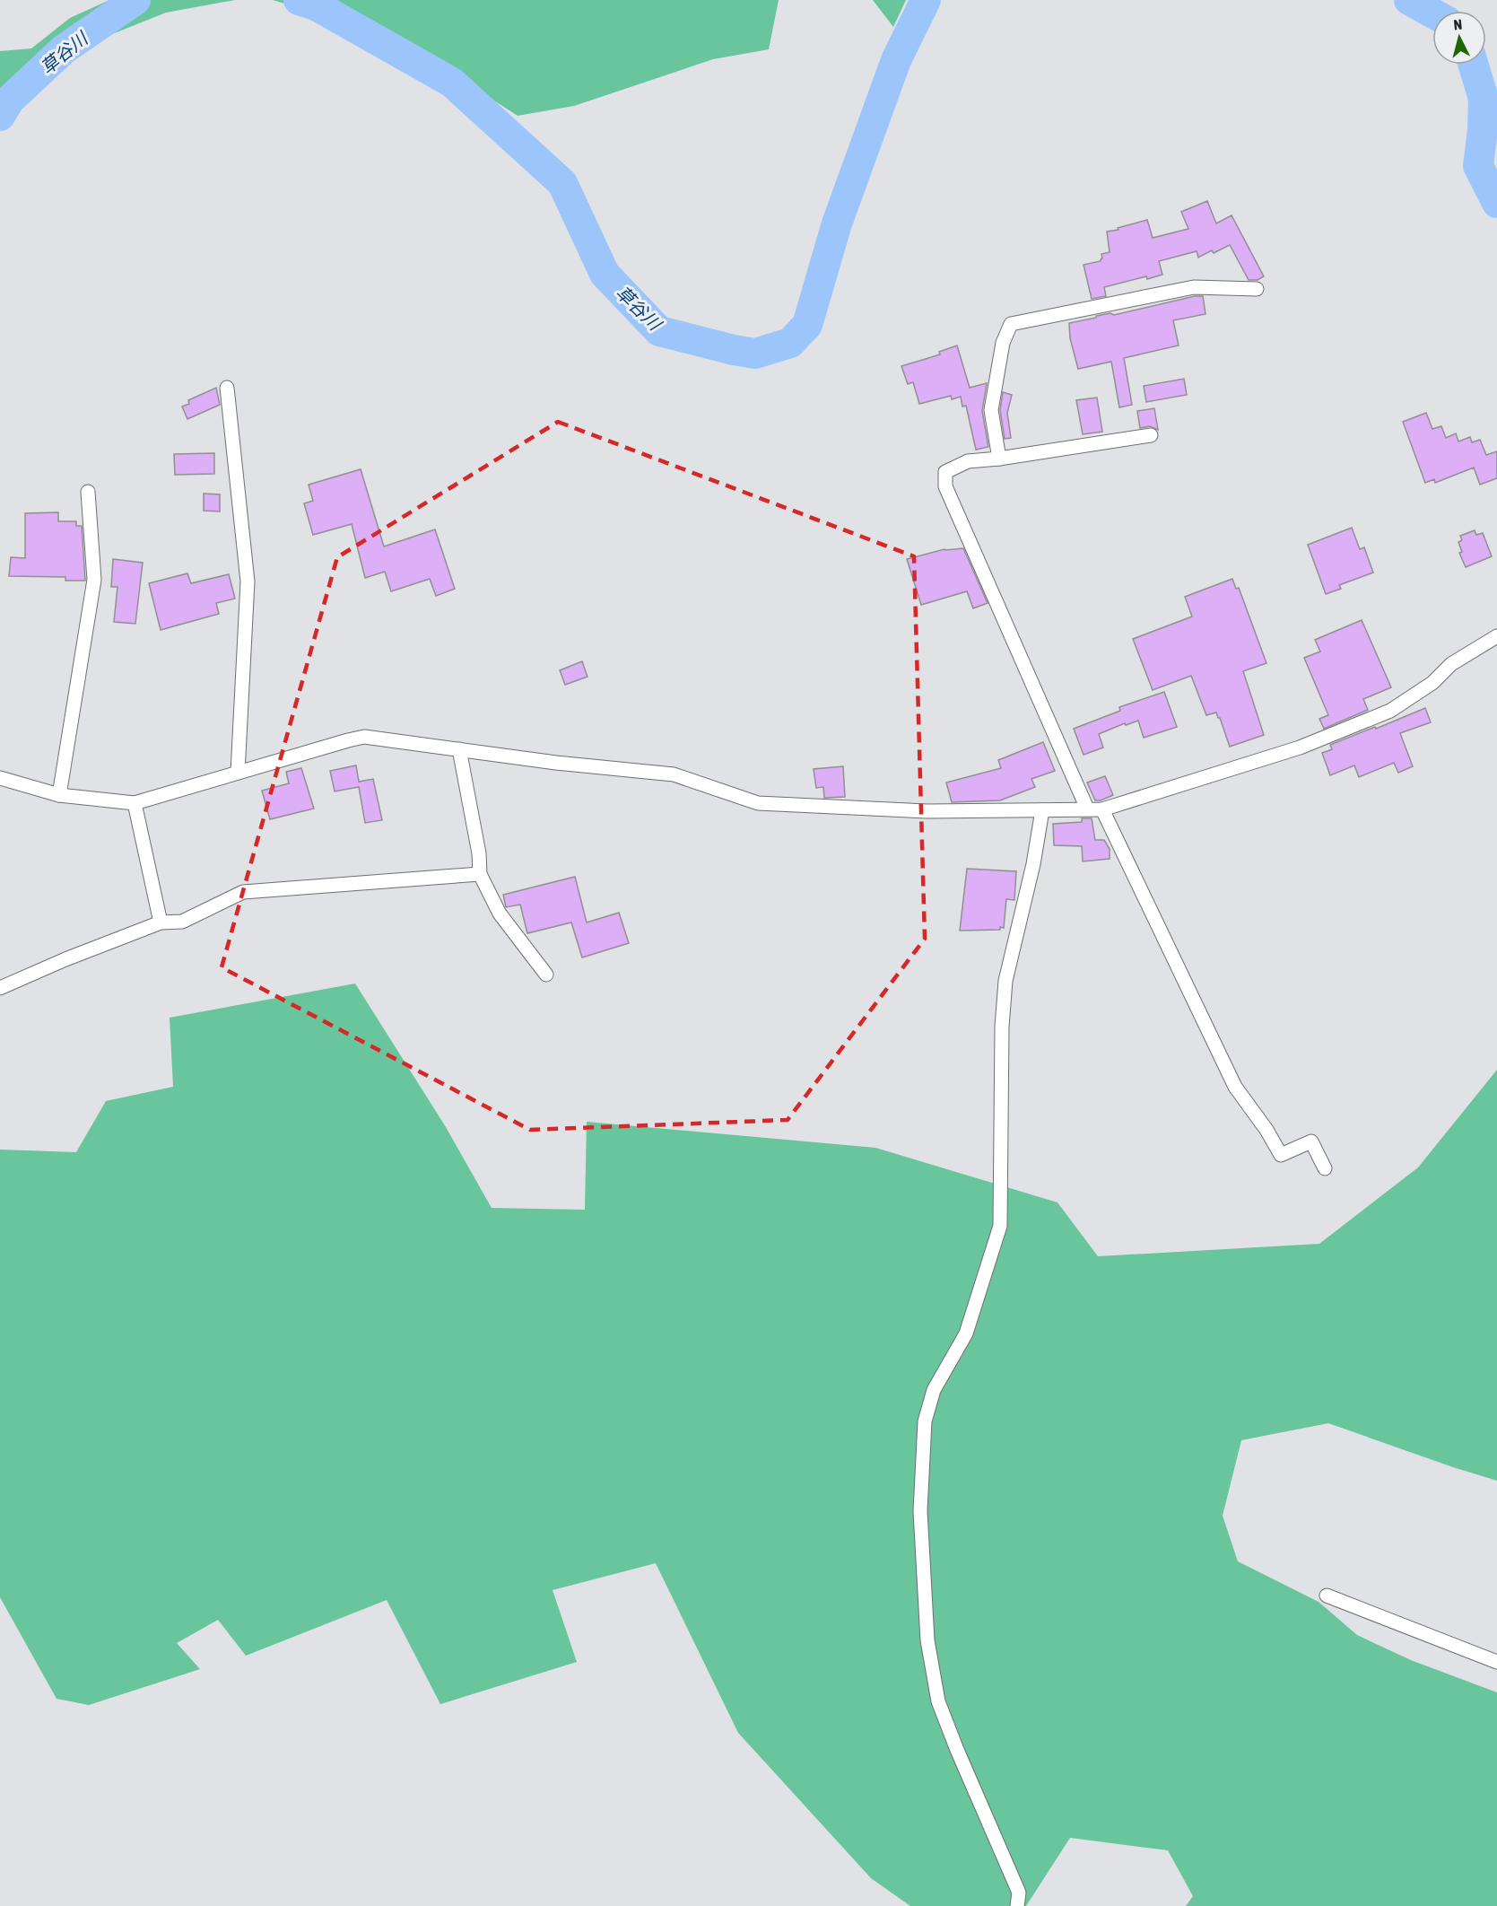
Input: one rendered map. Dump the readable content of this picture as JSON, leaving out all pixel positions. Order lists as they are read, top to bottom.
{
  "water": ["草谷川"],
  "north": "top"
}
